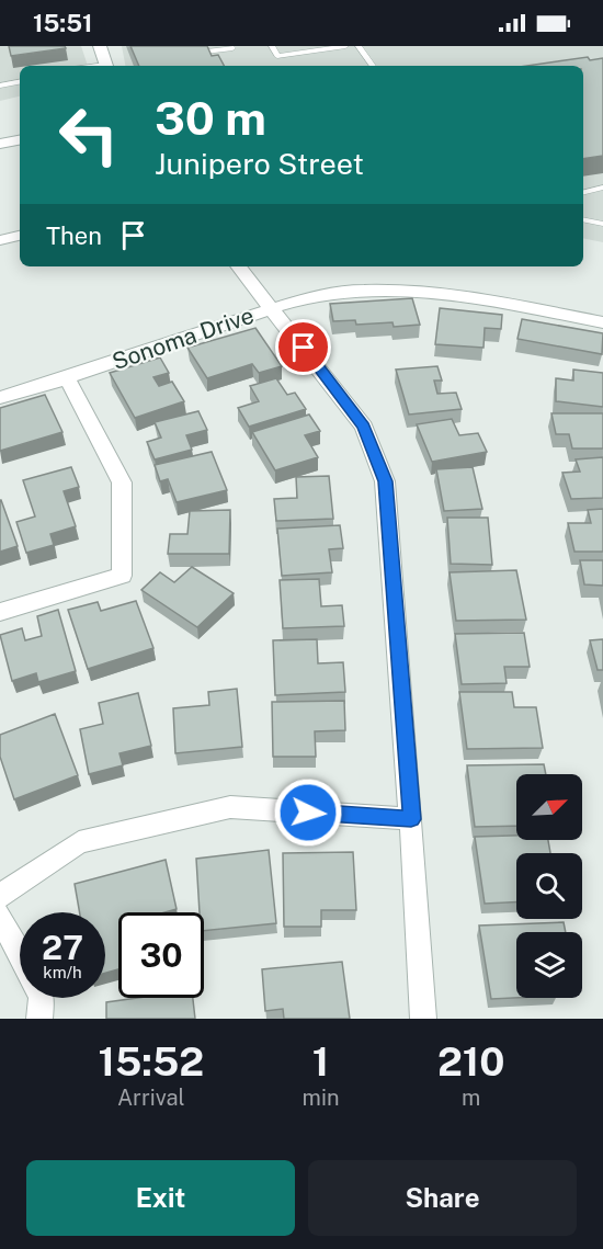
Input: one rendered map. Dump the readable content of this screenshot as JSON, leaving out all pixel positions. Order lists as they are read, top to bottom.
{
  "streets": {
    "street": ["Sonoma Drive"]
  },
  "north": "top right",
  "page": {
    "status": "15:51",
    "turn": ["30 m", "Junipero Street"],
    "then": "Then",
    "speed": "27 km/h",
    "limit": "30",
    "eta": [
      "15:52",
      "Arrival",
      "1",
      "min",
      "210",
      "m"
    ],
    "buttons": ["Exit", "Share"]
  }
}
